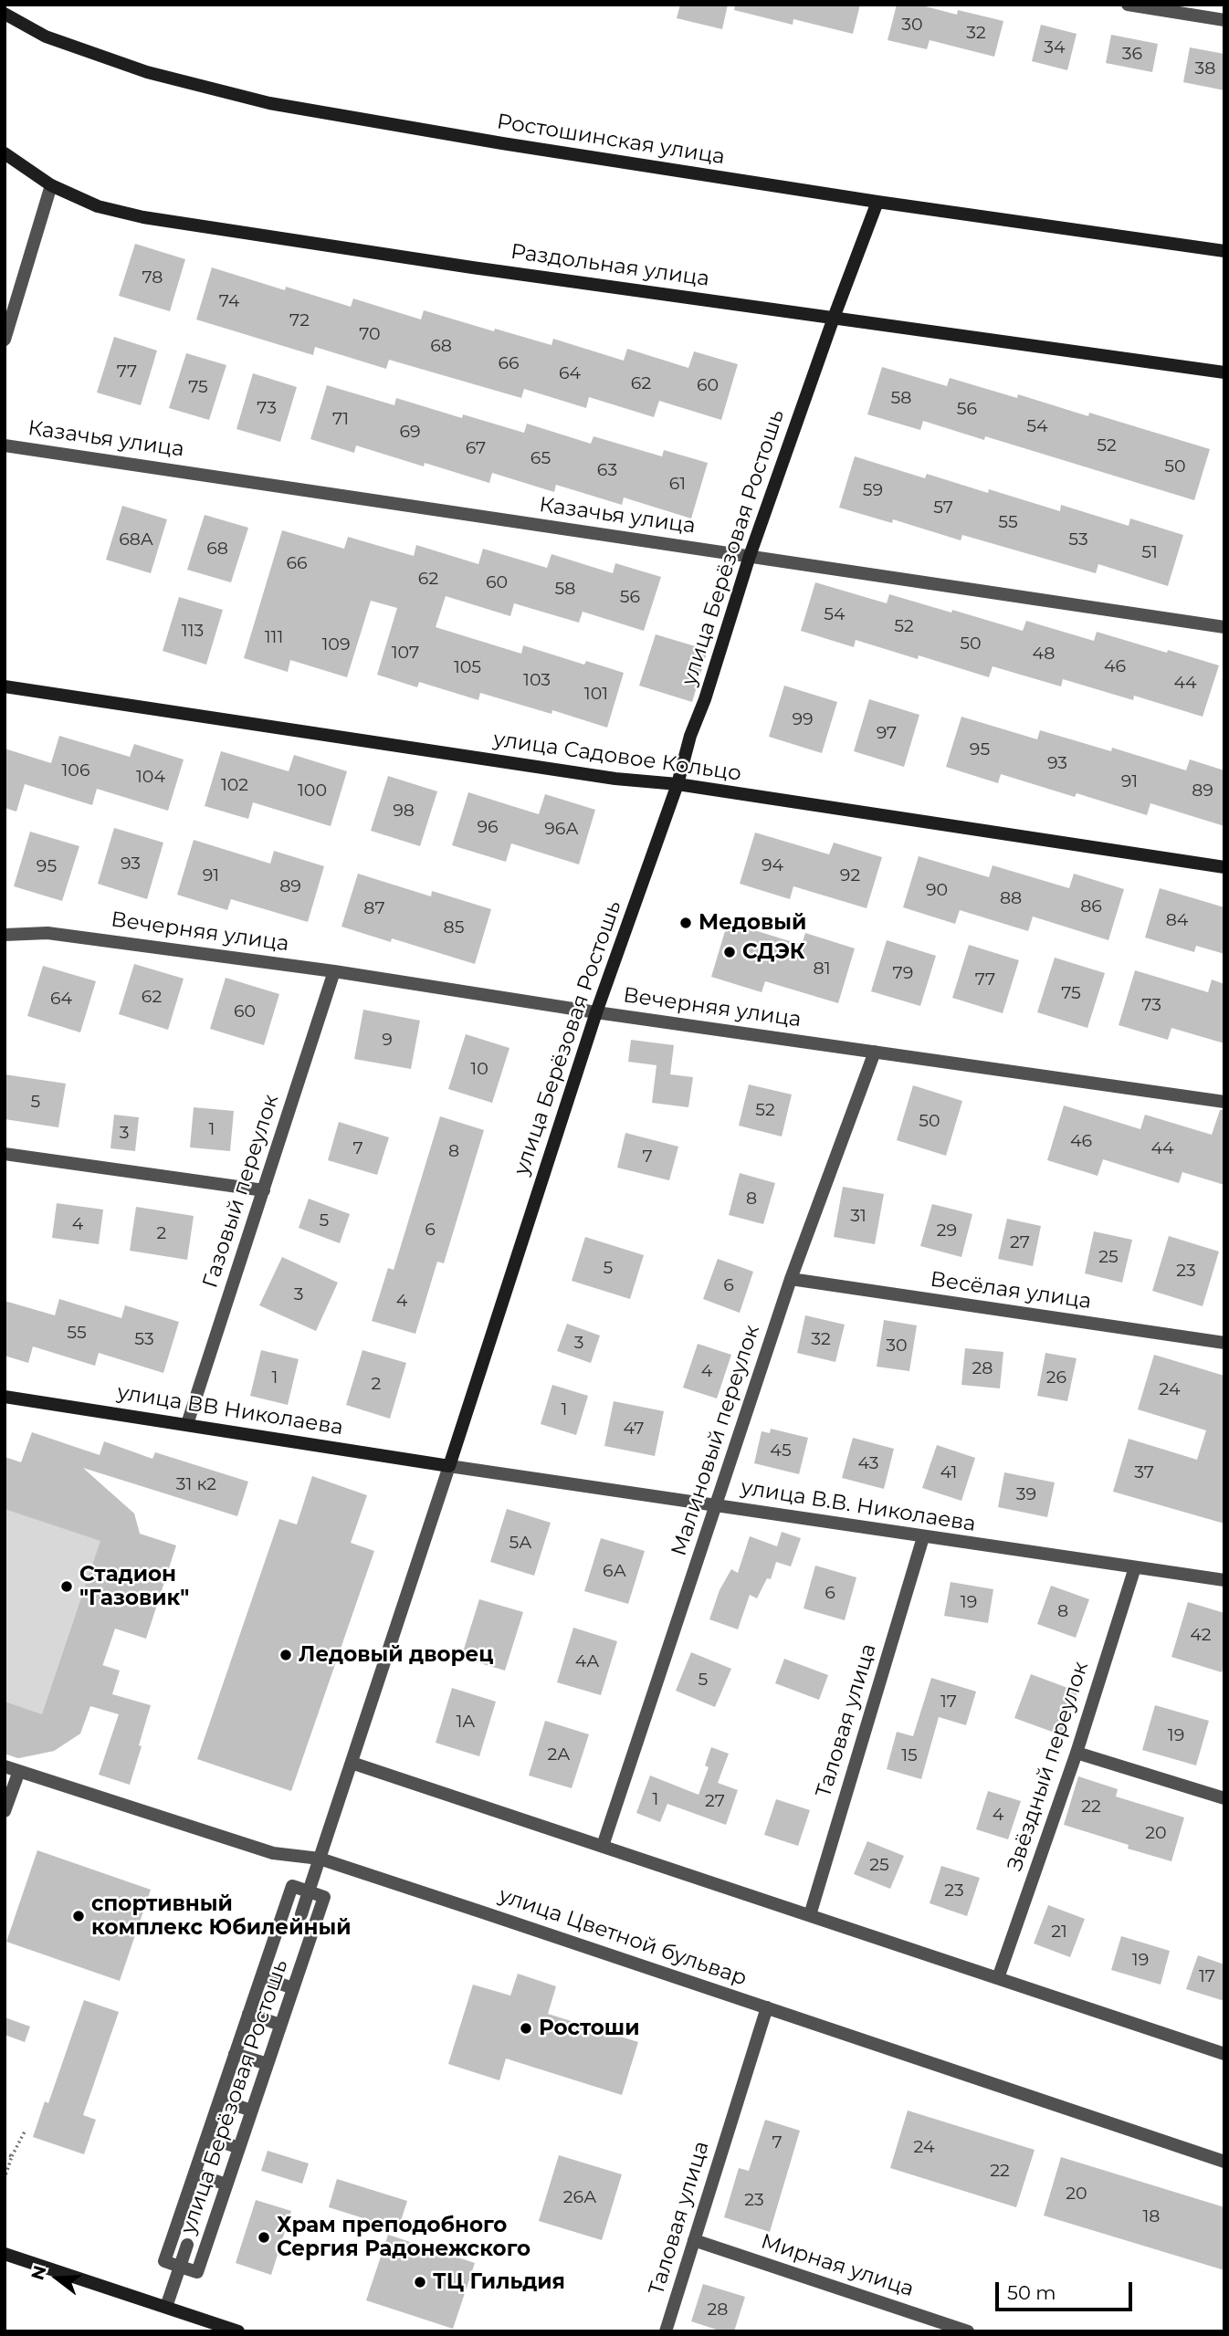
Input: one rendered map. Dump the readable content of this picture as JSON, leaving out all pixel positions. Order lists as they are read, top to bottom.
{
  "streets": {
    "street": [
      "Ростошинская улица",
      "Раздольная улица",
      "Казачья улица",
      "улица Берёзовая Ростошь",
      "улица Садовое Кольцо",
      "Вечерняя улица",
      "Газовый переулок",
      "Весёлая улица",
      "улица ВВ Николаева",
      "Малиновый переулок",
      "улица В.В. Николаева",
      "Таловая улица",
      "Звёздный переулок",
      "улица Цветной бульвар",
      "Мирная улица"
    ]
  },
  "crossings": [
    ["Ростошинская улица", "улица Берёзовая Ростошь"],
    ["Раздольная улица", "улица Берёзовая Ростошь"],
    ["Казачья улица", "улица Берёзовая Ростошь"],
    ["улица Берёзовая Ростошь", "улица Садовое Кольцо"],
    ["улица Берёзовая Ростошь", "Вечерняя улица"],
    ["улица Берёзовая Ростошь", "улица ВВ Николаева"],
    ["улица Берёзовая Ростошь", "улица В.В. Николаева"],
    ["улица Берёзовая Ростошь", "улица Цветной бульвар"],
    ["Вечерняя улица", "Газовый переулок"],
    ["Вечерняя улица", "Малиновый переулок"],
    ["Газовый переулок", "улица ВВ Николаева"],
    ["Весёлая улица", "Малиновый переулок"],
    ["улица ВВ Николаева", "улица В.В. Николаева"],
    ["Малиновый переулок", "улица В.В. Николаева"],
    ["улица В.В. Николаева", "Таловая улица"],
    ["улица В.В. Николаева", "Звёздный переулок"],
    ["Таловая улица", "улица Цветной бульвар"],
    ["Таловая улица", "Мирная улица"]
  ],
  "places": [
    "Медовый",
    "СДЭК",
    "Стадион \"Газовик\"",
    "Ледовый дворец",
    "спортивный комплекс Юбилейный",
    "Ростоши",
    "Храм преподобного Сергия Радонежского",
    "ТЦ Гильдия"
  ],
  "house_numbers": [
    "30",
    "32",
    "34",
    "36",
    "38",
    "78",
    "74",
    "72",
    "70",
    "68",
    "66",
    "77",
    "64",
    "62",
    "60",
    "75",
    "58",
    "73",
    "56",
    "71",
    "54",
    "69",
    "52",
    "67",
    "65",
    "50",
    "63",
    "61",
    "59",
    "57",
    "55",
    "68А",
    "53",
    "68",
    "51",
    "66",
    "62",
    "60",
    "58",
    "56",
    "54",
    "52",
    "113",
    "111",
    "50",
    "109",
    "107",
    "48",
    "46",
    "105",
    "103",
    "44",
    "101",
    "99",
    "97",
    "95",
    "93",
    "106",
    "104",
    "91",
    "102",
    "100",
    "89",
    "98",
    "96",
    "96А",
    "93",
    "94",
    "95",
    "91",
    "92",
    "89",
    "90",
    "88",
    "86",
    "87",
    "84",
    "85",
    "81",
    "79",
    "77",
    "75",
    "62",
    "64",
    "73",
    "60",
    "9",
    "10",
    "5",
    "52",
    "50",
    "1",
    "3",
    "46",
    "7",
    "44",
    "8",
    "7",
    "8",
    "31",
    "5",
    "4",
    "6",
    "29",
    "2",
    "27",
    "25",
    "5",
    "23",
    "6",
    "3",
    "4",
    "55",
    "53",
    "32",
    "3",
    "30",
    "28",
    "4",
    "1",
    "26",
    "2",
    "24",
    "1",
    "47",
    "45",
    "43",
    "41",
    "37",
    "31 к2",
    "39",
    "5А",
    "6А",
    "6",
    "19",
    "8",
    "42",
    "4А",
    "5",
    "17",
    "1А",
    "19",
    "2А",
    "15",
    "1",
    "27",
    "22",
    "4",
    "20",
    "25",
    "23",
    "21",
    "19",
    "17",
    "7",
    "24",
    "22",
    "20",
    "26А",
    "23",
    "18",
    "28"
  ],
  "scale_bar": "50 m",
  "north": "left"
}
